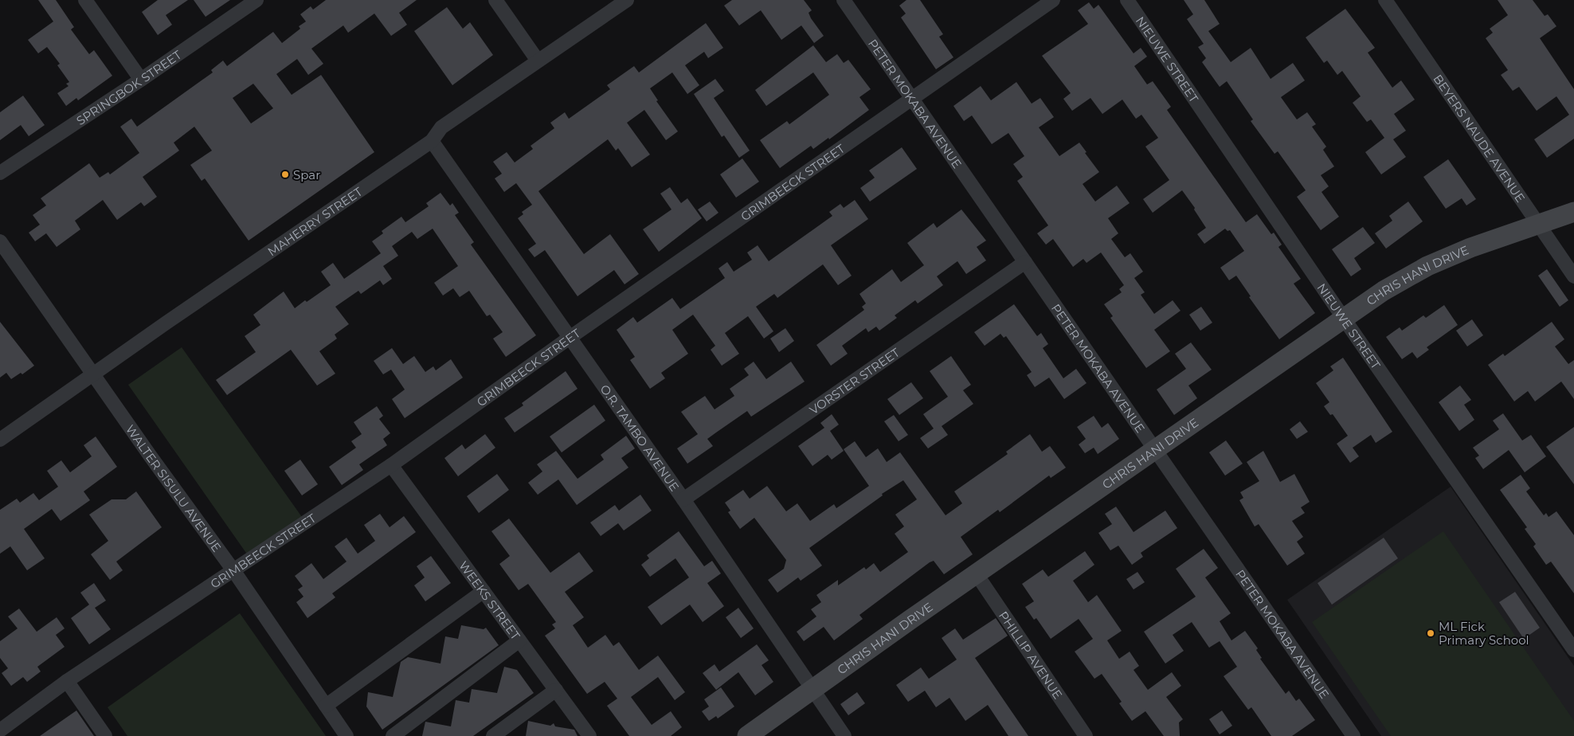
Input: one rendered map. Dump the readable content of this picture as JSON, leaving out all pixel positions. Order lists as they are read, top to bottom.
{
  "streets": {
    "street": [
      "NIEUWE STREET",
      "SPRINGBOK STREET",
      "PETER MOKABA AVENUE",
      "BEYERS NAUDE AVENUE",
      "GRIMBEECK STREET",
      "MAHERRY STREET",
      "CHRIS HANI DRIVE",
      "VORSTER STREET",
      "O.R. TAMBO AVENUE",
      "WALTER SISULU AVENUE",
      "WEEKS STREET",
      "PHILLIP AVENUE"
    ]
  },
  "crossings": [
    ["NIEUWE STREET", "CHRIS HANI DRIVE"],
    ["PETER MOKABA AVENUE", "GRIMBEECK STREET"],
    ["PETER MOKABA AVENUE", "CHRIS HANI DRIVE"],
    ["PETER MOKABA AVENUE", "VORSTER STREET"],
    ["BEYERS NAUDE AVENUE", "CHRIS HANI DRIVE"],
    ["GRIMBEECK STREET", "O.R. TAMBO AVENUE"],
    ["GRIMBEECK STREET", "WALTER SISULU AVENUE"],
    ["GRIMBEECK STREET", "WEEKS STREET"],
    ["MAHERRY STREET", "O.R. TAMBO AVENUE"],
    ["MAHERRY STREET", "WALTER SISULU AVENUE"],
    ["CHRIS HANI DRIVE", "O.R. TAMBO AVENUE"],
    ["CHRIS HANI DRIVE", "PHILLIP AVENUE"],
    ["VORSTER STREET", "O.R. TAMBO AVENUE"]
  ],
  "places": ["Spar", "ML Fick Primary School"]
}
